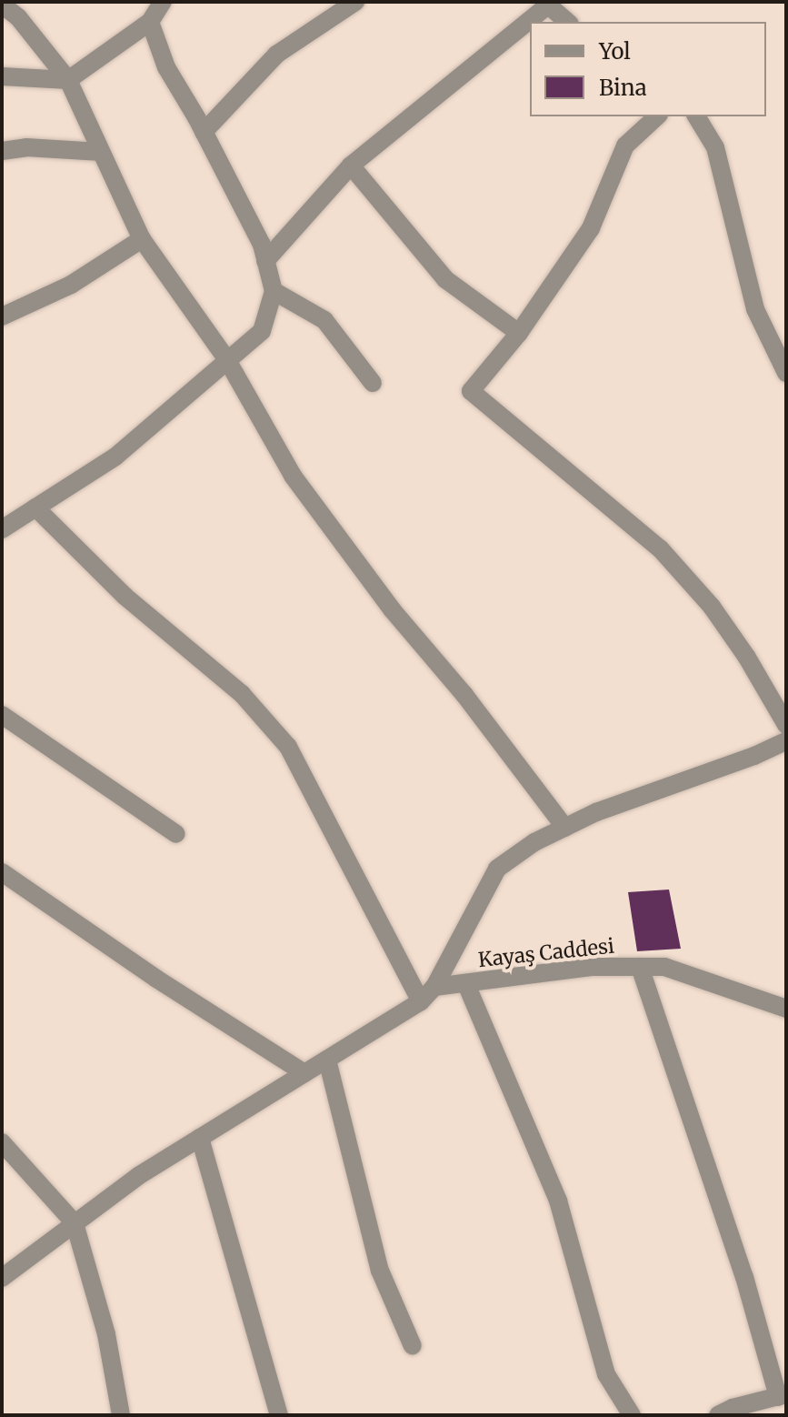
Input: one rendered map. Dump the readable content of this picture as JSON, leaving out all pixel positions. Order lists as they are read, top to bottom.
{
  "streets": {
    "street": ["Kayaş Caddesi"]
  },
  "legend": ["Yol", "Bina"]
}
